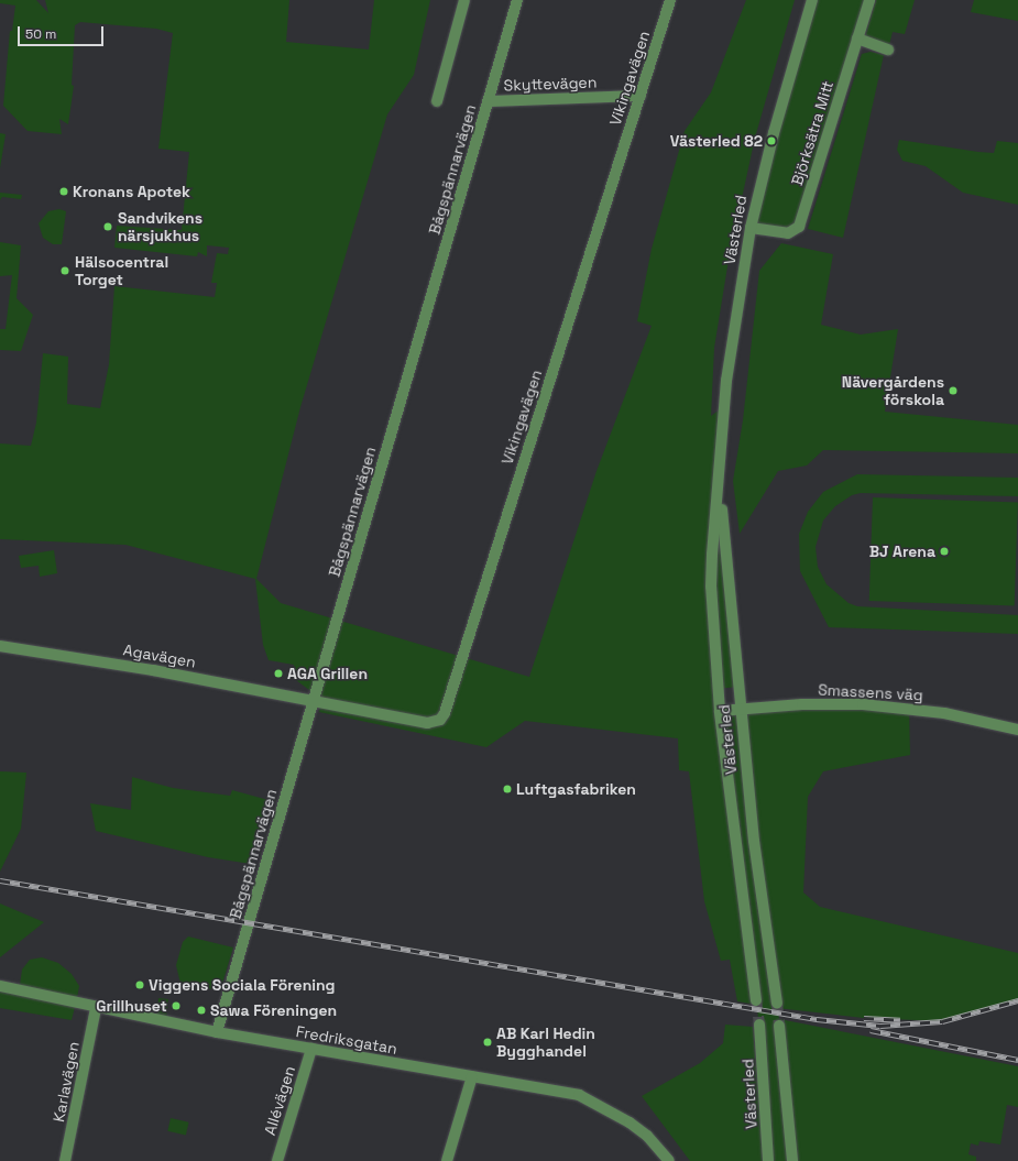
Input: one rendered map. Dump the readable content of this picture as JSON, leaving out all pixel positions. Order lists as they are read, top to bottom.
{
  "streets": {
    "street": [
      "Vikingavägen",
      "Skyttevägen",
      "Björksätra Mitt",
      "Bågspännarvägen",
      "Västerled",
      "Agavägen",
      "Smassens väg",
      "Fredriksgatan",
      "Karlavägen",
      "Allévägen"
    ]
  },
  "crossings": [
    ["Vikingavägen", "Skyttevägen"],
    ["Vikingavägen", "Bågspännarvägen"],
    ["Vikingavägen", "Agavägen"],
    ["Skyttevägen", "Bågspännarvägen"],
    ["Björksätra Mitt", "Västerled"],
    ["Bågspännarvägen", "Agavägen"],
    ["Bågspännarvägen", "Fredriksgatan"],
    ["Västerled", "Smassens väg"],
    ["Fredriksgatan", "Karlavägen"],
    ["Fredriksgatan", "Allévägen"]
  ],
  "places": [
    "Västerled 82",
    "Kronans Apotek",
    "Sandvikens närsjukhus",
    "Hälsocentral Torget",
    "Nävergårdens förskola",
    "BJ Arena",
    "AGA Grillen",
    "Luftgasfabriken",
    "Viggens Sociala Förening",
    "Grillhuset",
    "Sawa Föreningen",
    "AB Karl Hedin Bygghandel"
  ],
  "scale_bar": "50 m"
}
